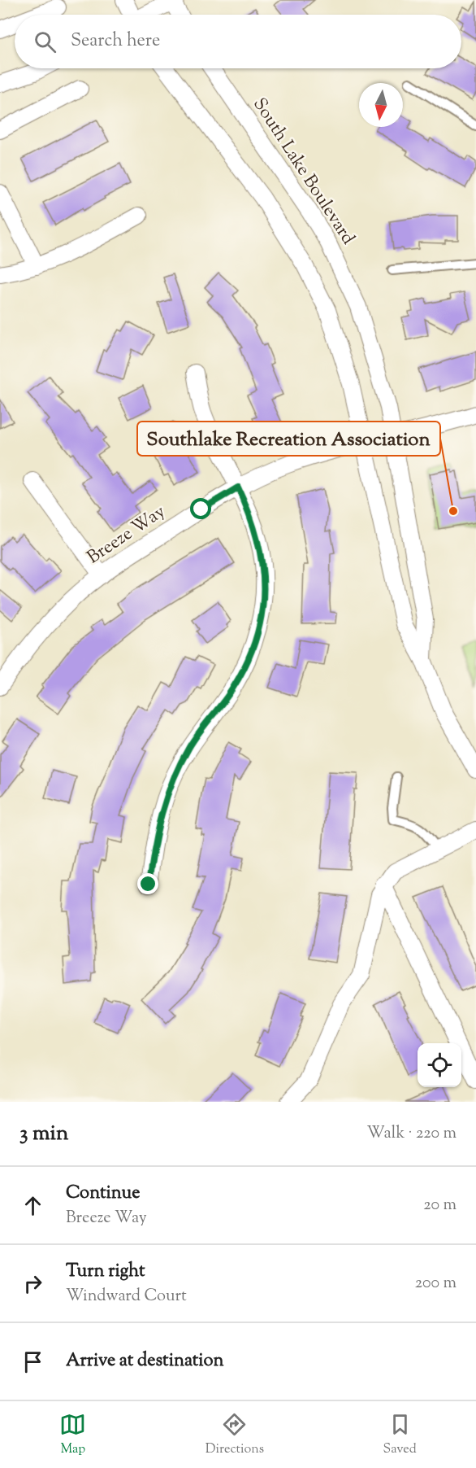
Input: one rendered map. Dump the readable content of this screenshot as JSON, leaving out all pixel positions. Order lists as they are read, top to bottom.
{
  "streets": {
    "street": ["South Lake Boulevard", "Breeze Way"]
  },
  "crossings": [
    ["South Lake Boulevard", "Breeze Way"]
  ],
  "places": ["Southlake Recreation Association"],
  "north": "bottom",
  "page": {
    "search": "Search here",
    "heading": ["3 min", "Walk · 220 m"],
    "list": [
      ["Continue", "Breeze Way", "20 m"],
      ["Turn right", "Windward Court", "200 m"],
      "Arrive at destination"
    ],
    "nav": ["Map", "Directions", "Saved"]
  }
}
